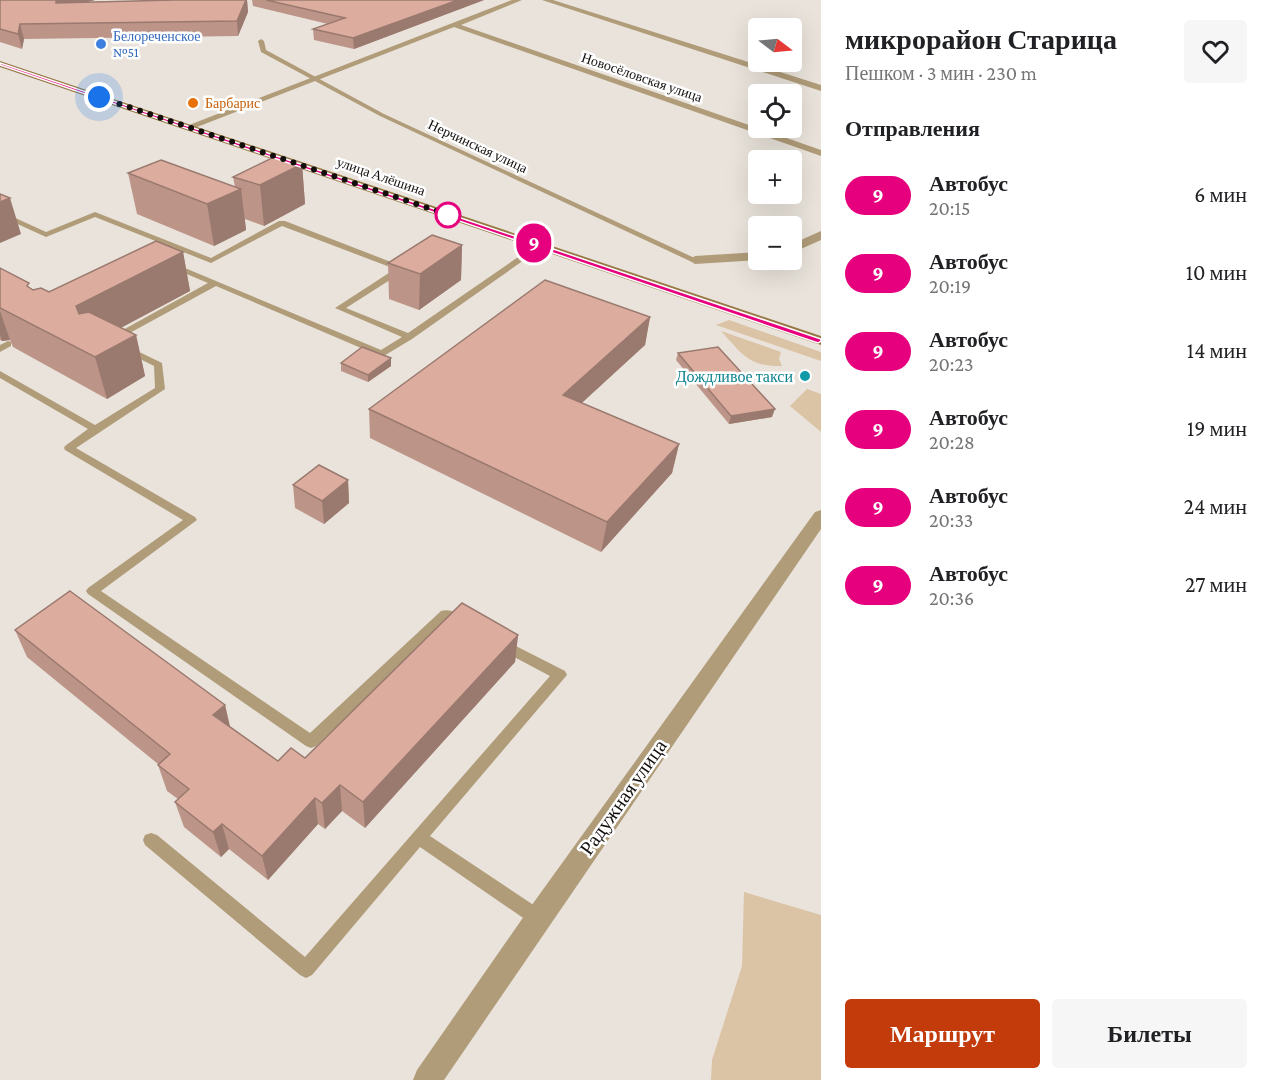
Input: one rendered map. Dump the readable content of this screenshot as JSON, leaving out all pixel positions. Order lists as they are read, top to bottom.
{
  "streets": {
    "street": ["Новосёловская улица", "улица Алёшина", "Радужная улица"],
    "lane": ["Нерчинская улица"]
  },
  "places": ["Белореченское №51", "Барбарис", "Дождливое такси"],
  "lines": ["bus line 9"],
  "north": "right",
  "page": {
    "on_map": "9",
    "heading": [
      ["микрорайон Старица", "Пешком · 3 мин · 230 m"],
      "Отправления"
    ],
    "map_buttons": ["+", "−"],
    "list": [
      {
        "mark": "9",
        "name": "Автобус",
        "note": "20:15",
        "value": "6 мин"
      },
      {
        "mark": "9",
        "name": "Автобус",
        "note": "20:19",
        "value": "10 мин"
      },
      {
        "mark": "9",
        "name": "Автобус",
        "note": "20:23",
        "value": "14 мин"
      },
      {
        "mark": "9",
        "name": "Автобус",
        "note": "20:28",
        "value": "19 мин"
      },
      {
        "mark": "9",
        "name": "Автобус",
        "note": "20:33",
        "value": "24 мин"
      },
      {
        "mark": "9",
        "name": "Автобус",
        "note": "20:36",
        "value": "27 мин"
      }
    ],
    "buttons": ["Маршрут", "Билеты"]
  }
}
